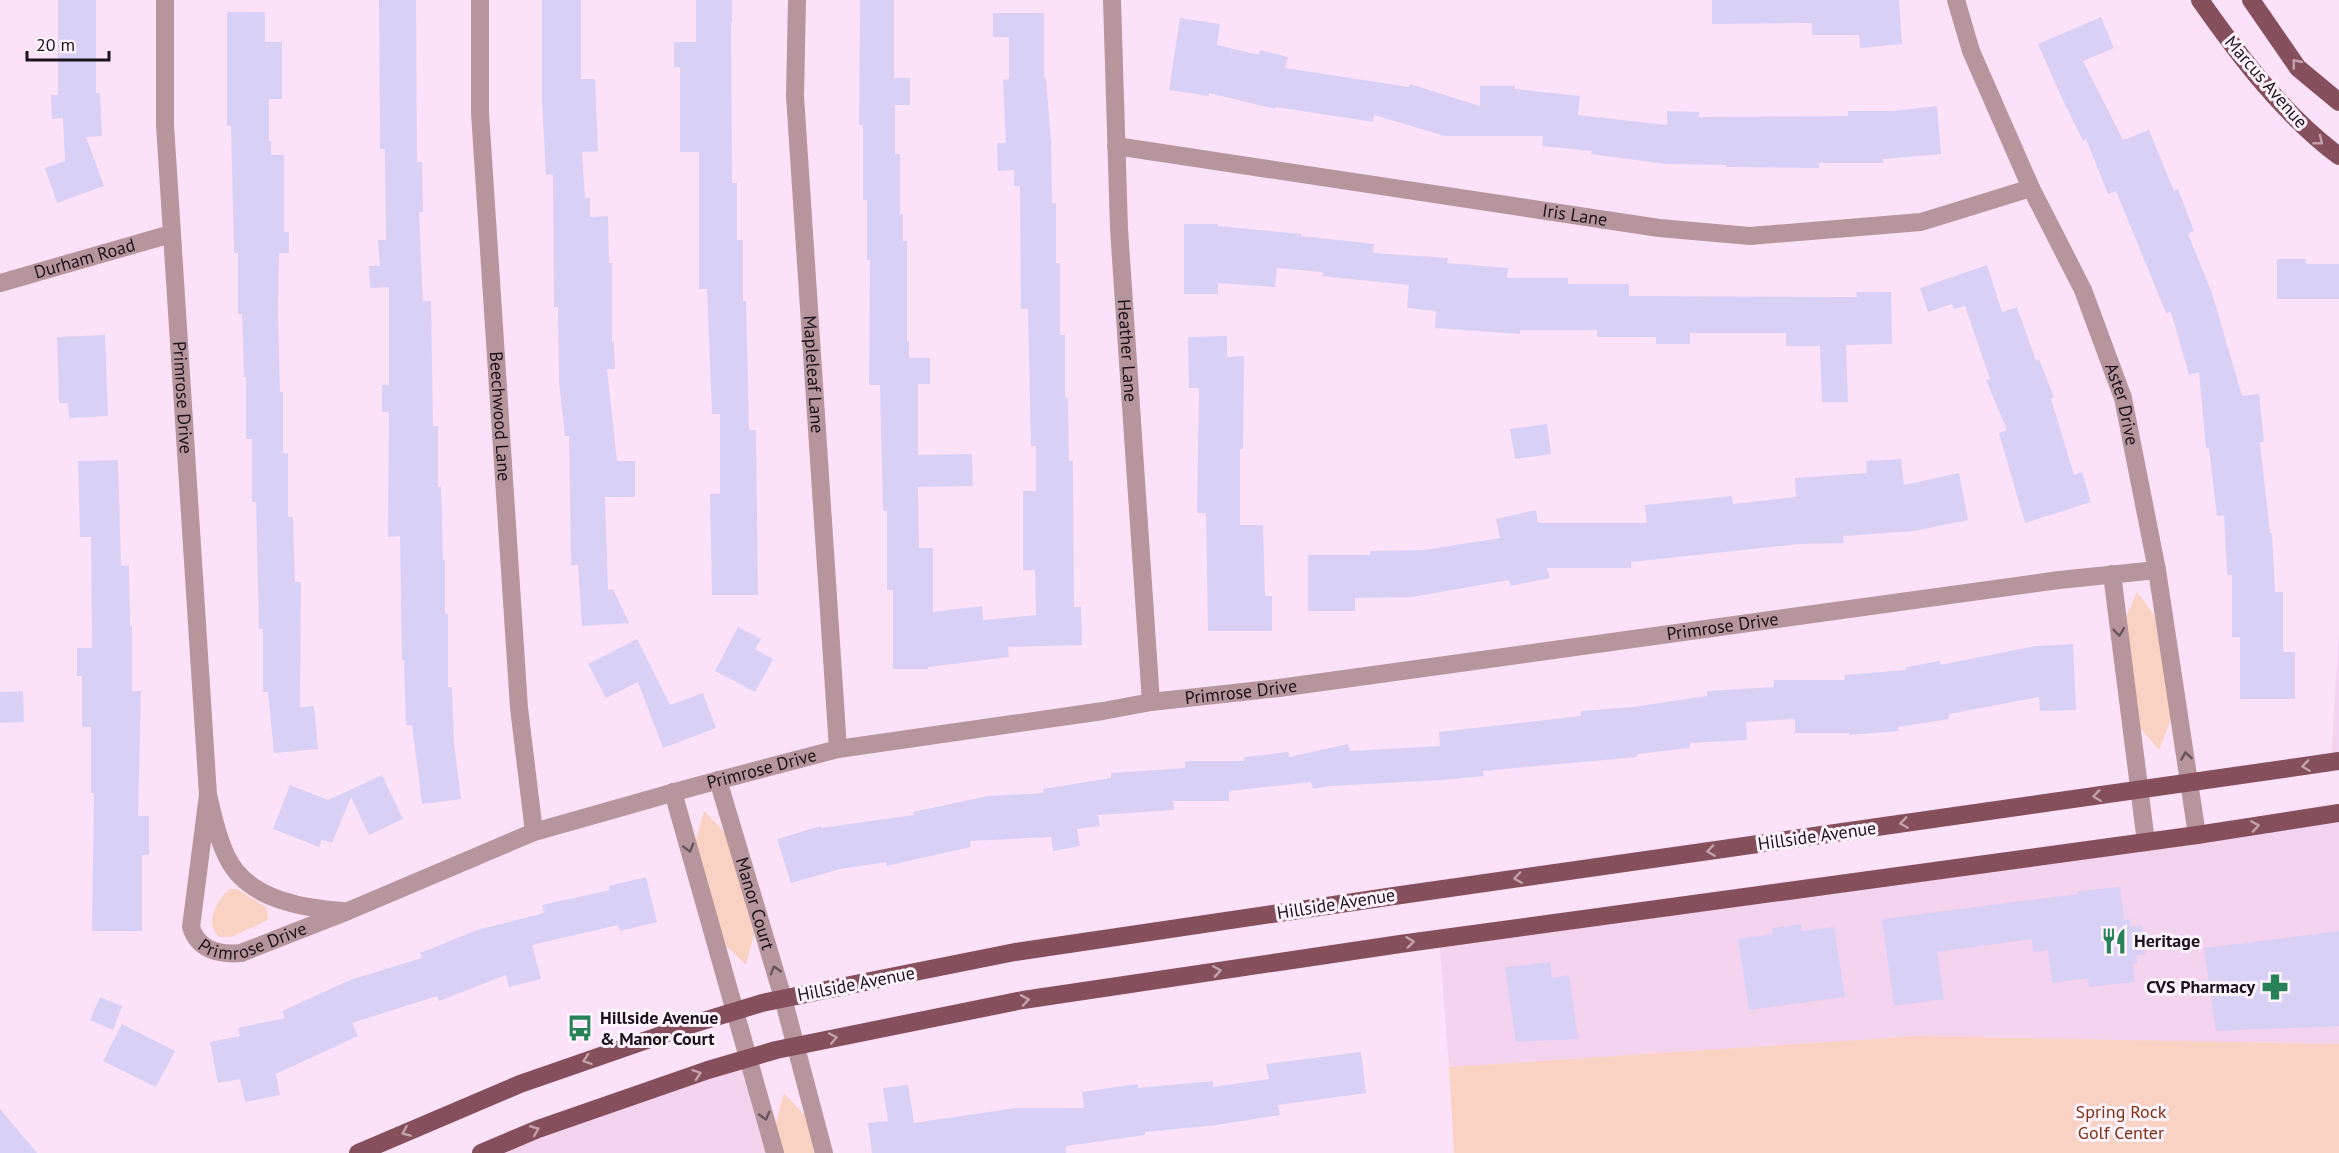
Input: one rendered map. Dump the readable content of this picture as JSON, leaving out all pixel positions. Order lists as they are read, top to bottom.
{
  "streets": {
    "main road": ["Marcus Avenue", "Hillside Avenue"],
    "street": [
      "Iris Lane",
      "Durham Road",
      "Heather Lane",
      "Mapleleaf Lane",
      "Primrose Drive",
      "Aster Drive",
      "Beechwood Lane",
      "Manor Court"
    ]
  },
  "crossings": [
    ["Iris Lane", "Heather Lane"],
    ["Iris Lane", "Aster Drive"],
    ["Durham Road", "Primrose Drive"],
    ["Heather Lane", "Primrose Drive"],
    ["Mapleleaf Lane", "Primrose Drive"],
    ["Primrose Drive", "Aster Drive"],
    ["Primrose Drive", "Beechwood Lane"],
    ["Primrose Drive", "Manor Court"],
    ["Aster Drive", "Hillside Avenue"],
    ["Hillside Avenue", "Manor Court"]
  ],
  "parks": ["Spring Rock Golf Center"],
  "places": {
    "restaurant": ["Heritage"],
    "pharmacy": ["CVS Pharmacy"],
    "bus stop": ["Hillside Avenue & Manor Court"]
  },
  "scale_bar": "20 m"
}
